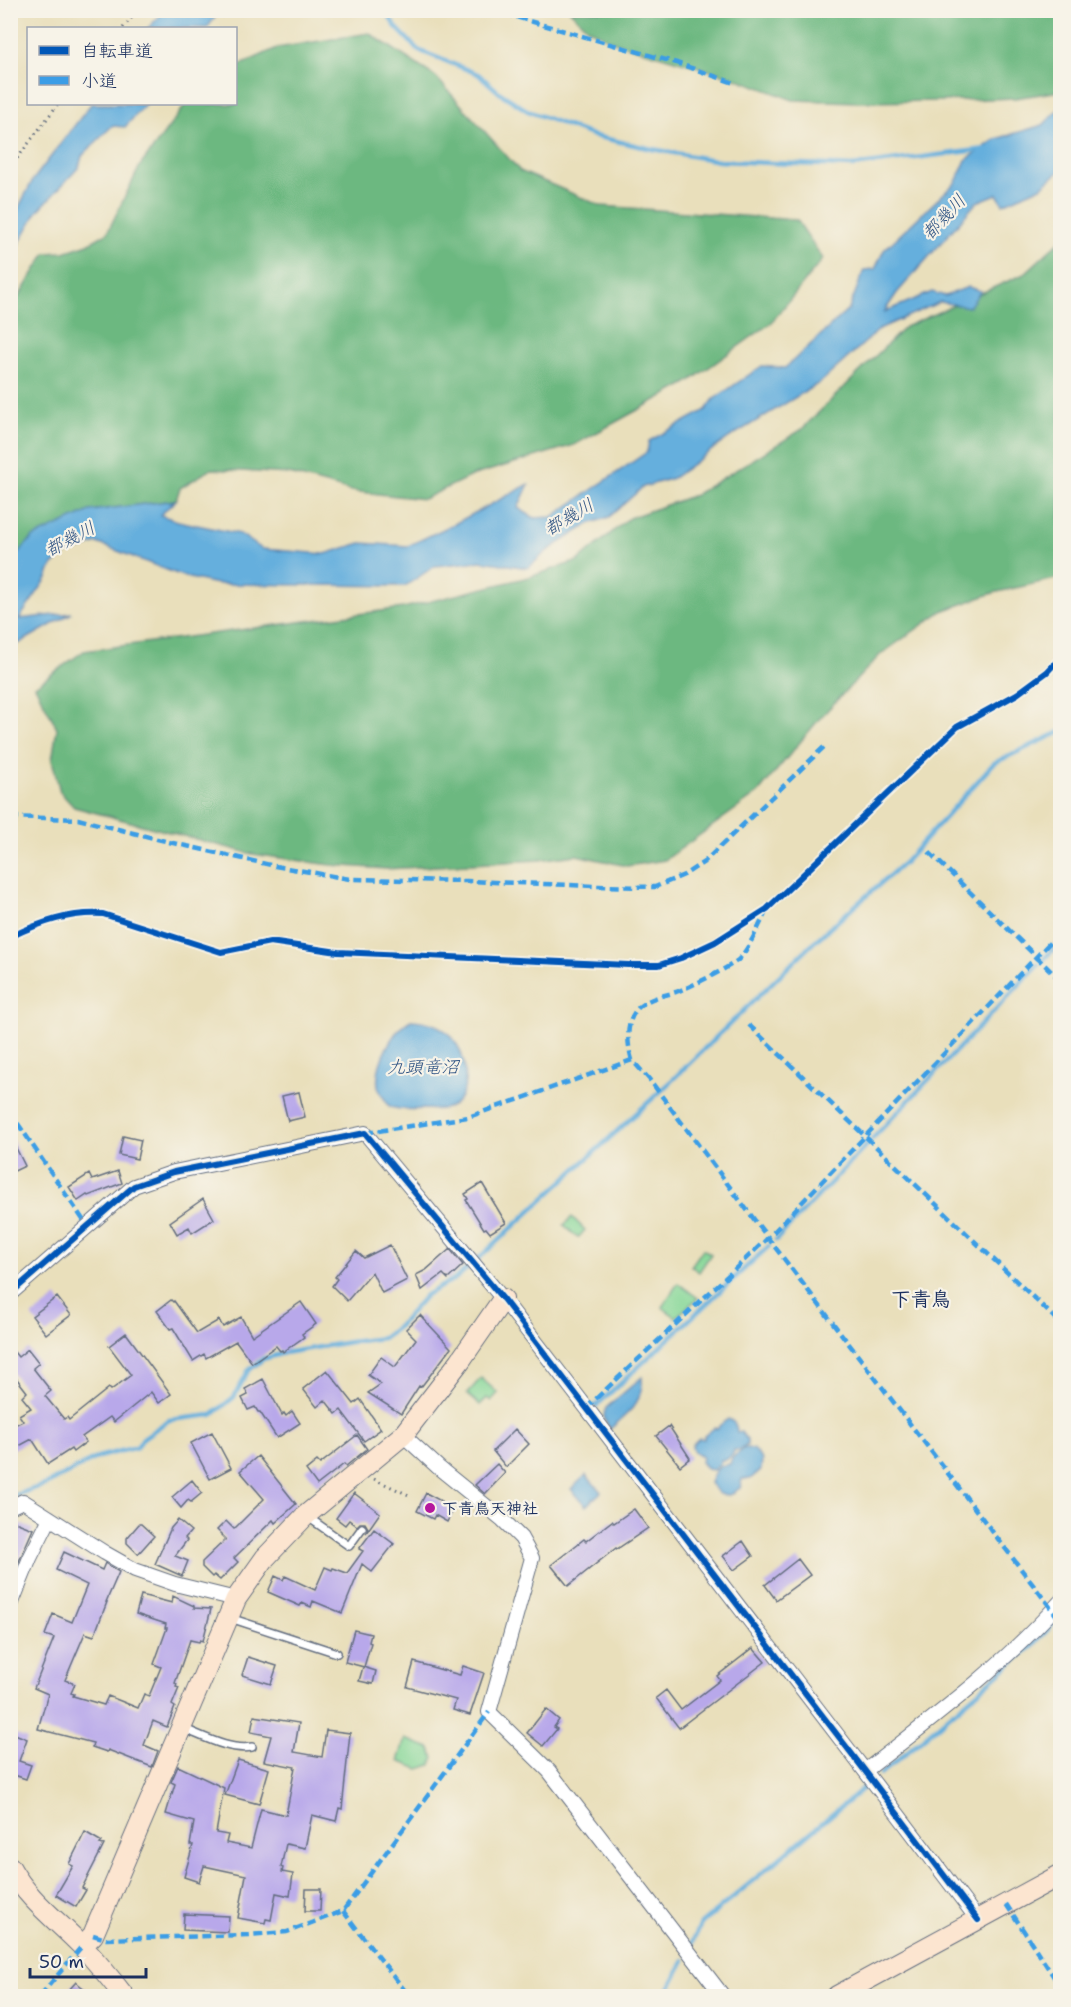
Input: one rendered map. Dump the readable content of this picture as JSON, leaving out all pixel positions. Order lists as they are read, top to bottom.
{
  "districts": ["下青鳥"],
  "water": ["都幾川", "九頭竜沼"],
  "places": ["下青鳥天神社"],
  "legend": ["自転車道", "小道"],
  "scale_bar": "50 m"
}
